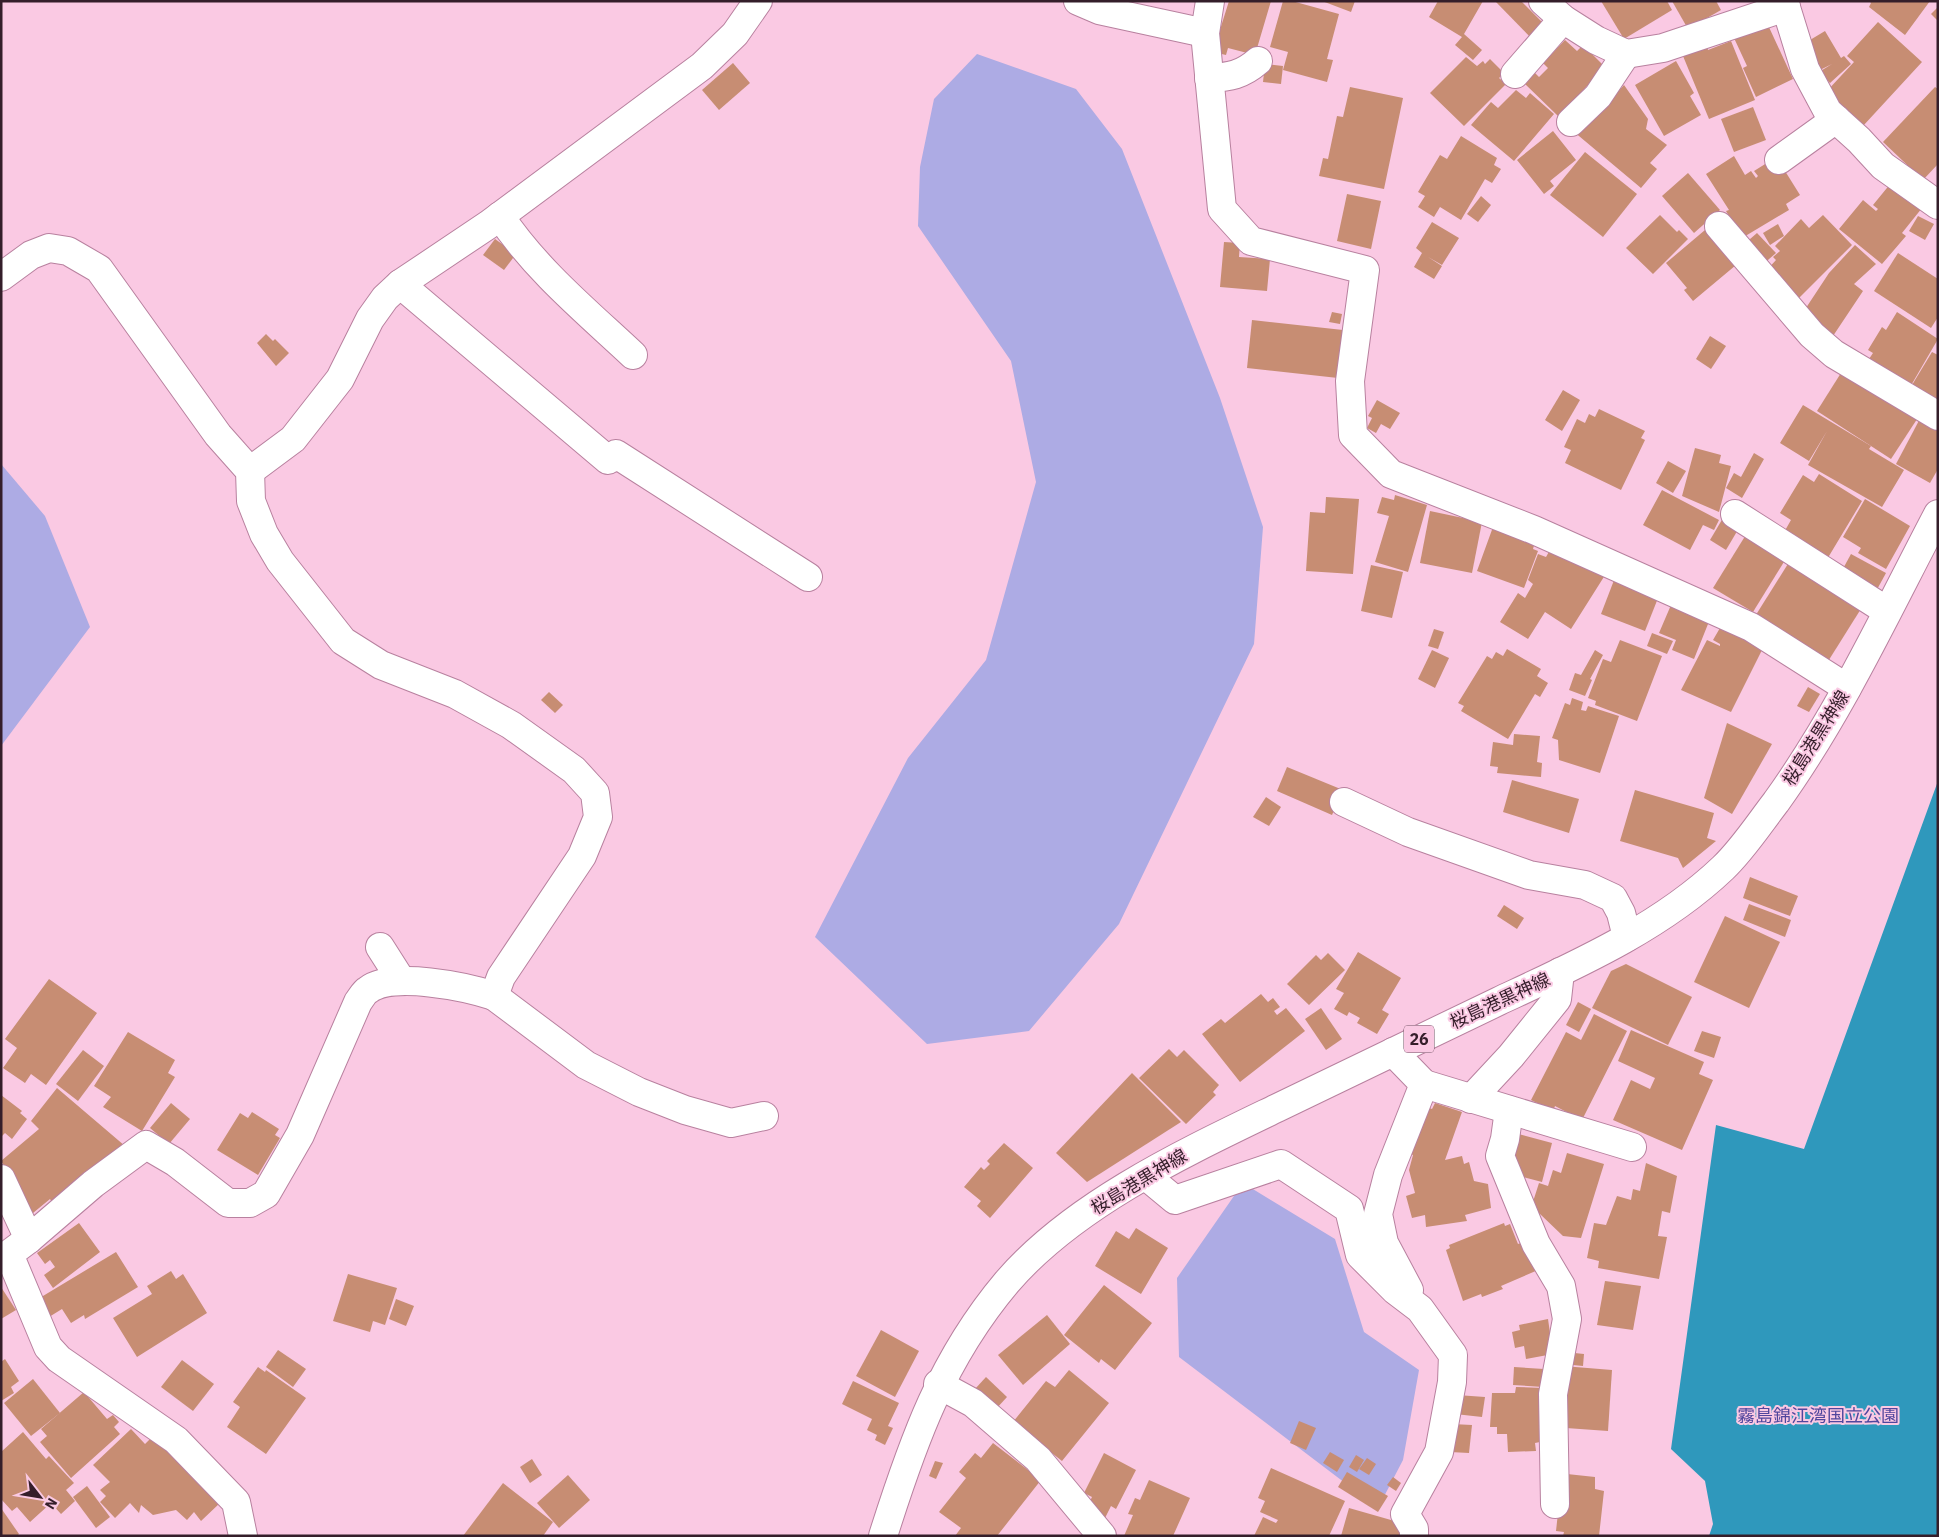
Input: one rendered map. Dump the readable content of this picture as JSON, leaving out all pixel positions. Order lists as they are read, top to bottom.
{
  "streets": {
    "street": ["桜島港黒神線", "26"]
  },
  "parks": ["霧島錦江湾国立公園"],
  "north": "bottom right"
}
